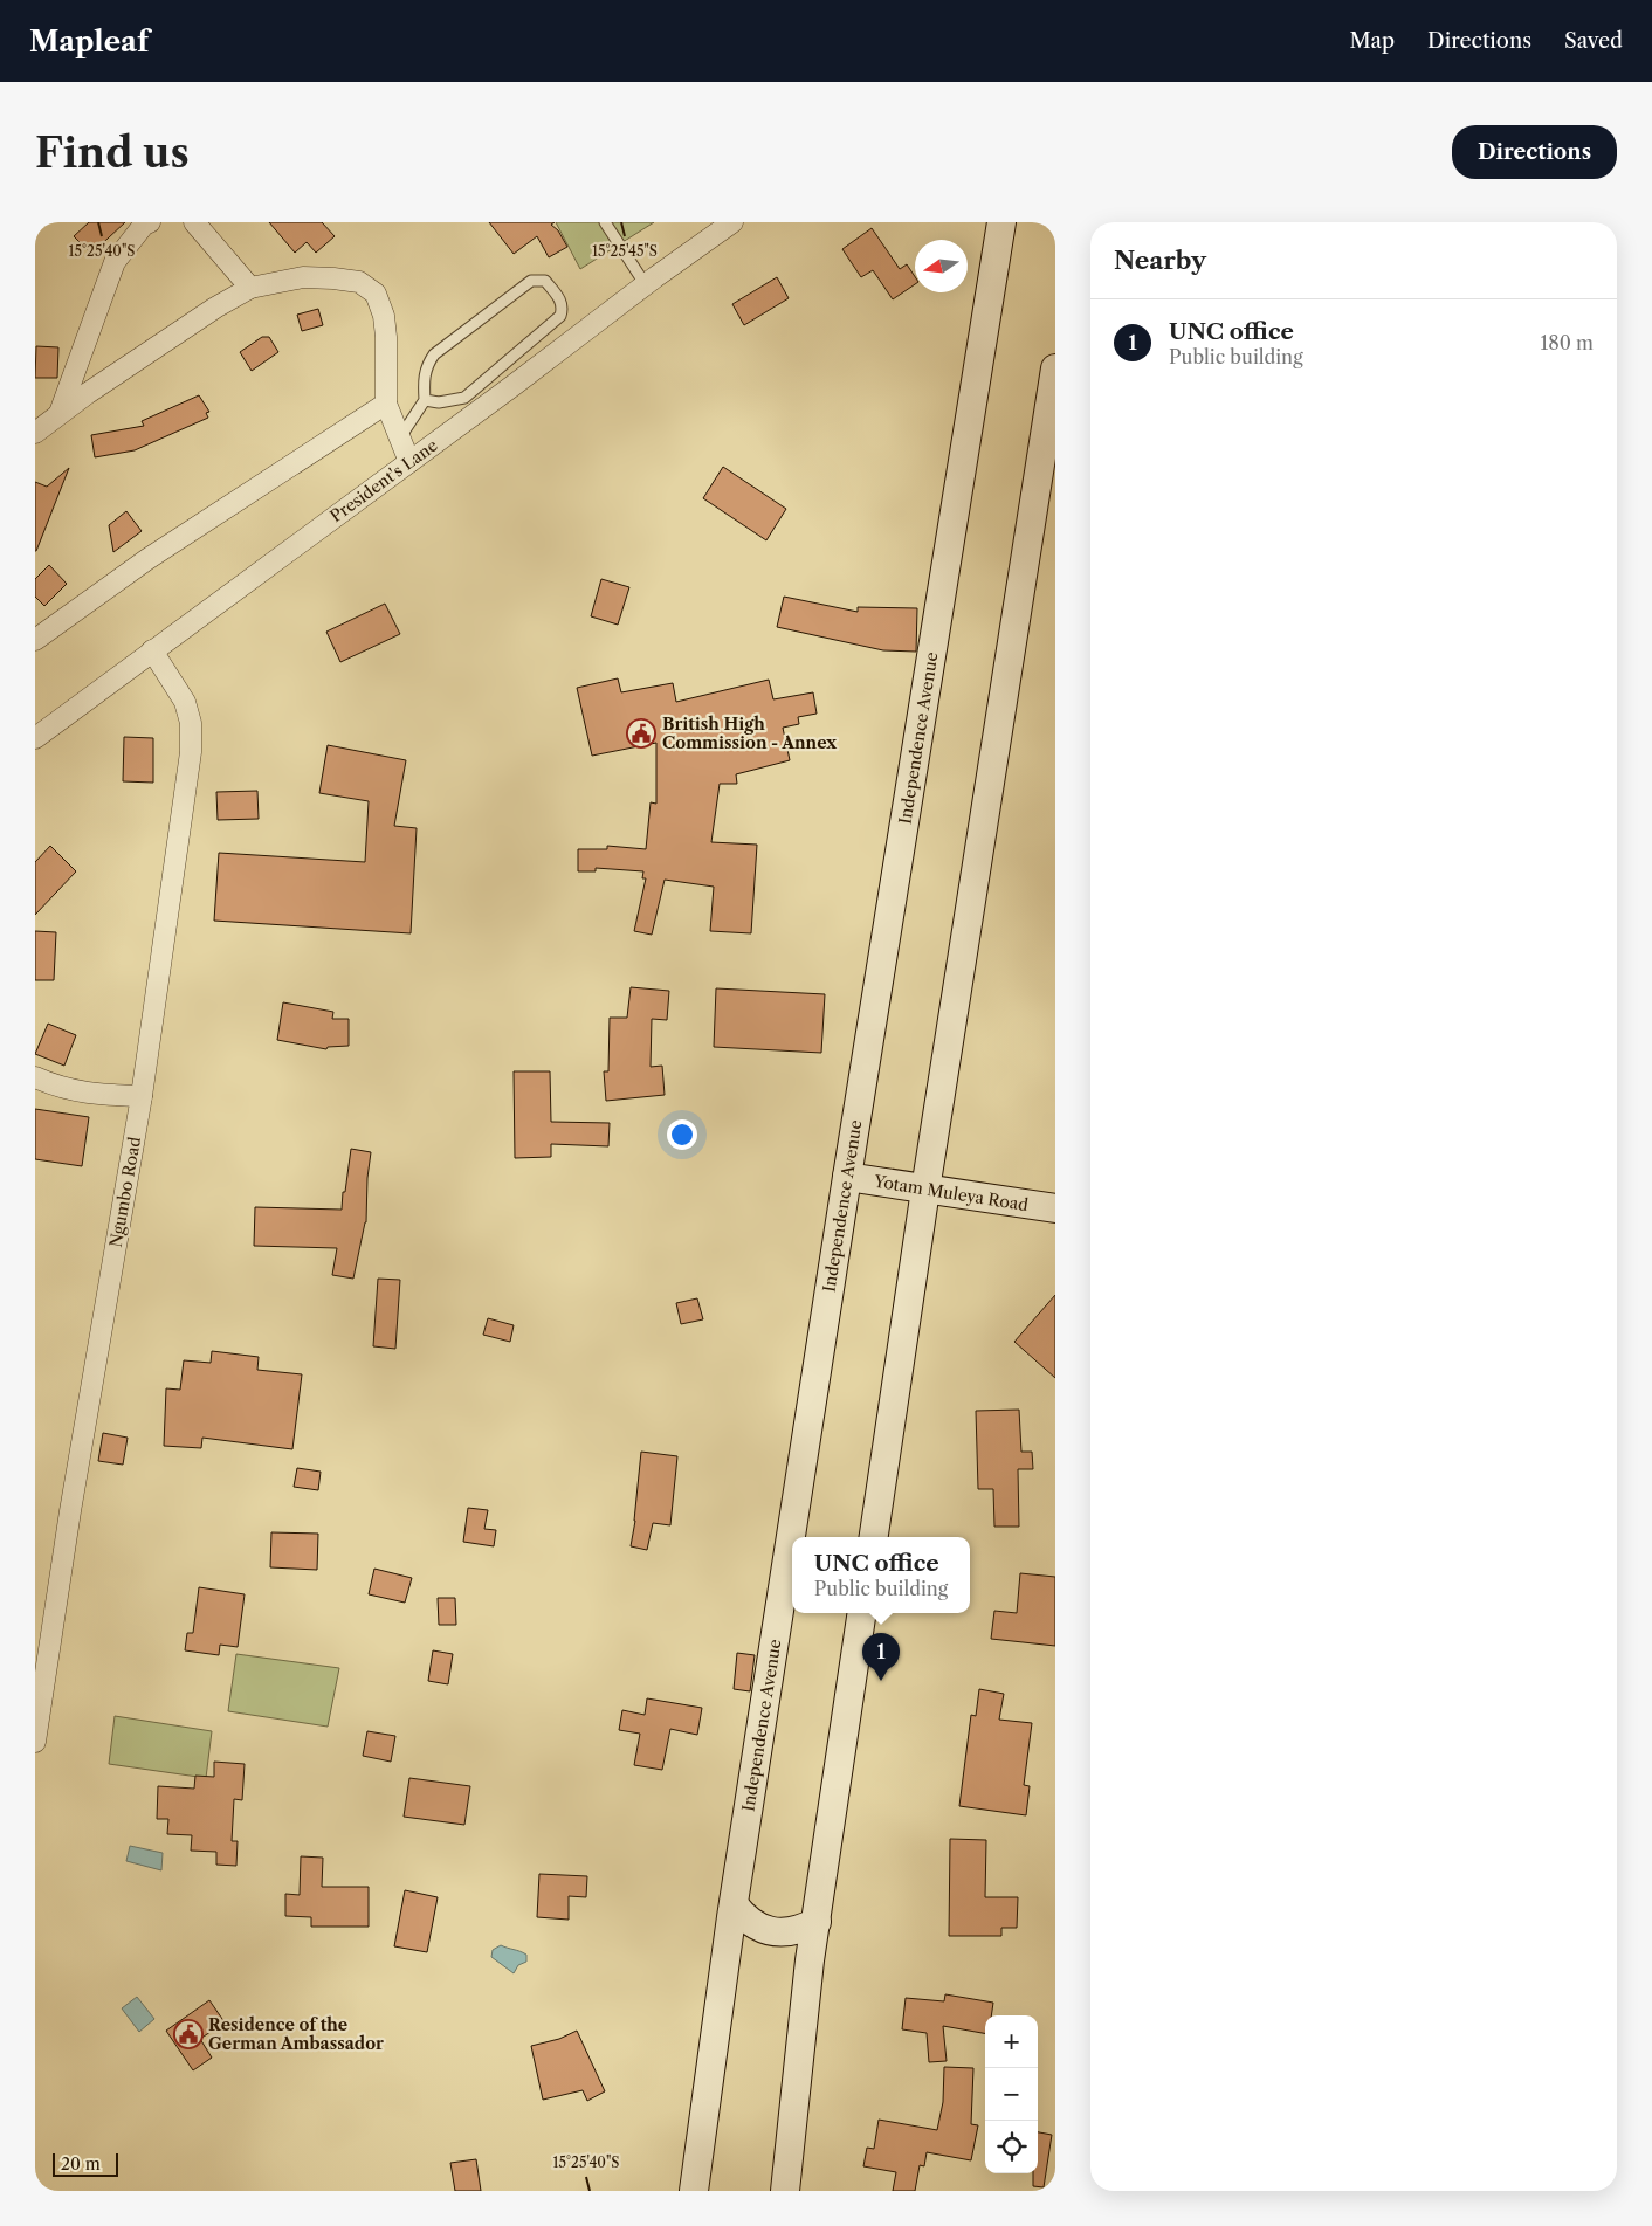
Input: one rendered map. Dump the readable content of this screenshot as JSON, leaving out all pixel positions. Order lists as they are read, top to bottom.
{
  "streets": {
    "main road": ["Independence Avenue", "Yotam Muleya Road"],
    "street": ["President's Lane", "Ngumbo Road"]
  },
  "crossings": [
    ["President's Lane", "Ngumbo Road"],
    ["Independence Avenue", "Yotam Muleya Road"]
  ],
  "places": {
    "public building": ["British High Commission - Annex", "Residence of the German Ambassador"]
  },
  "scale_bar": "20 m",
  "north": "left",
  "page": {
    "header": "Mapleaf",
    "nav": ["Map", "Directions", "Saved"],
    "buttons": "Directions",
    "title": "Find us",
    "heading": "Nearby",
    "list": [
      {
        "mark": "1",
        "name": "UNC office",
        "note": "Public building",
        "value": "180 m"
      }
    ],
    "popup": ["UNC office", "Public building"],
    "pins": "1",
    "map_buttons": ["+", "−"],
    "scale": "20 m"
  },
  "coordinates": ["15°25'40\"S", "15°25'45\"S"]
}
